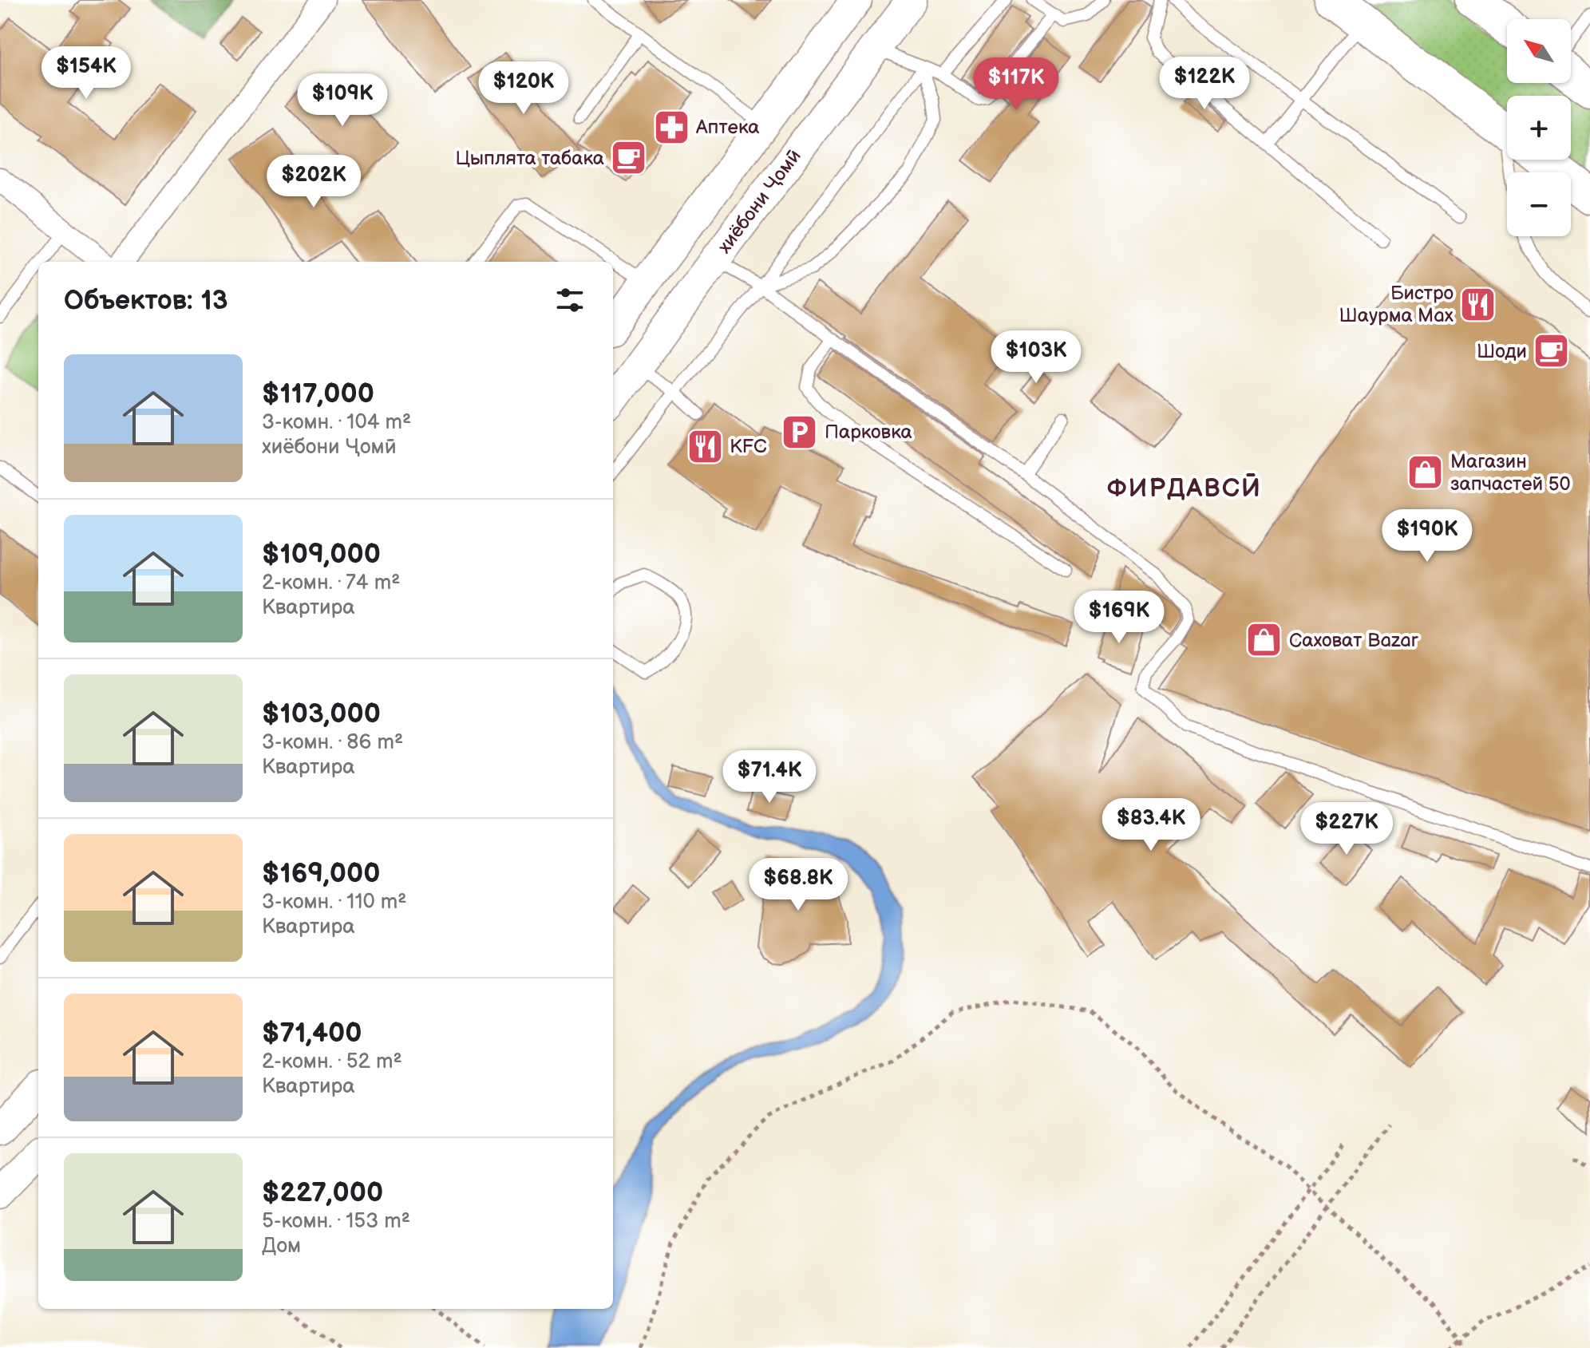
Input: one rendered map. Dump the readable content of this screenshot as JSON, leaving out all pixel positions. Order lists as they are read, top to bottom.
{
  "streets": {
    "main road": ["хиёбони Ҷомӣ"]
  },
  "districts": ["ФИРДАВСӢ"],
  "places": {
    "pharmacy": ["Аптека"],
    "cafe": ["Цыплята табака", "Шоди"],
    "restaurant": ["Бистро Шаурма Мax", "KFC"],
    "parking": ["Парковка"],
    "shop": ["Магазин запчастей 50", "Саховат Bazar"]
  },
  "north": "top left",
  "page": {
    "map_buttons": ["+", "−"],
    "price": [
      "$154K",
      "$122K",
      "$117K",
      "$120K",
      "$109K",
      "$202K",
      "$103K",
      "$190K",
      "$169K",
      "$71.4K",
      "$83.4K",
      "$227K",
      "$68.8K"
    ],
    "heading": "Объектов: 13",
    "list": [
      {
        "name": "$117,000",
        "note": "3-комн. · 104 m² · хиёбони Ҷомӣ"
      },
      {
        "name": "$109,000",
        "note": "2-комн. · 74 m² · Квартира"
      },
      {
        "name": "$103,000",
        "note": "3-комн. · 86 m² · Квартира"
      },
      {
        "name": "$169,000",
        "note": "3-комн. · 110 m² · Квартира"
      },
      {
        "name": "$71,400",
        "note": "2-комн. · 52 m² · Квартира"
      },
      {
        "name": "$227,000",
        "note": "5-комн. · 153 m² · Дом"
      }
    ]
  }
}
